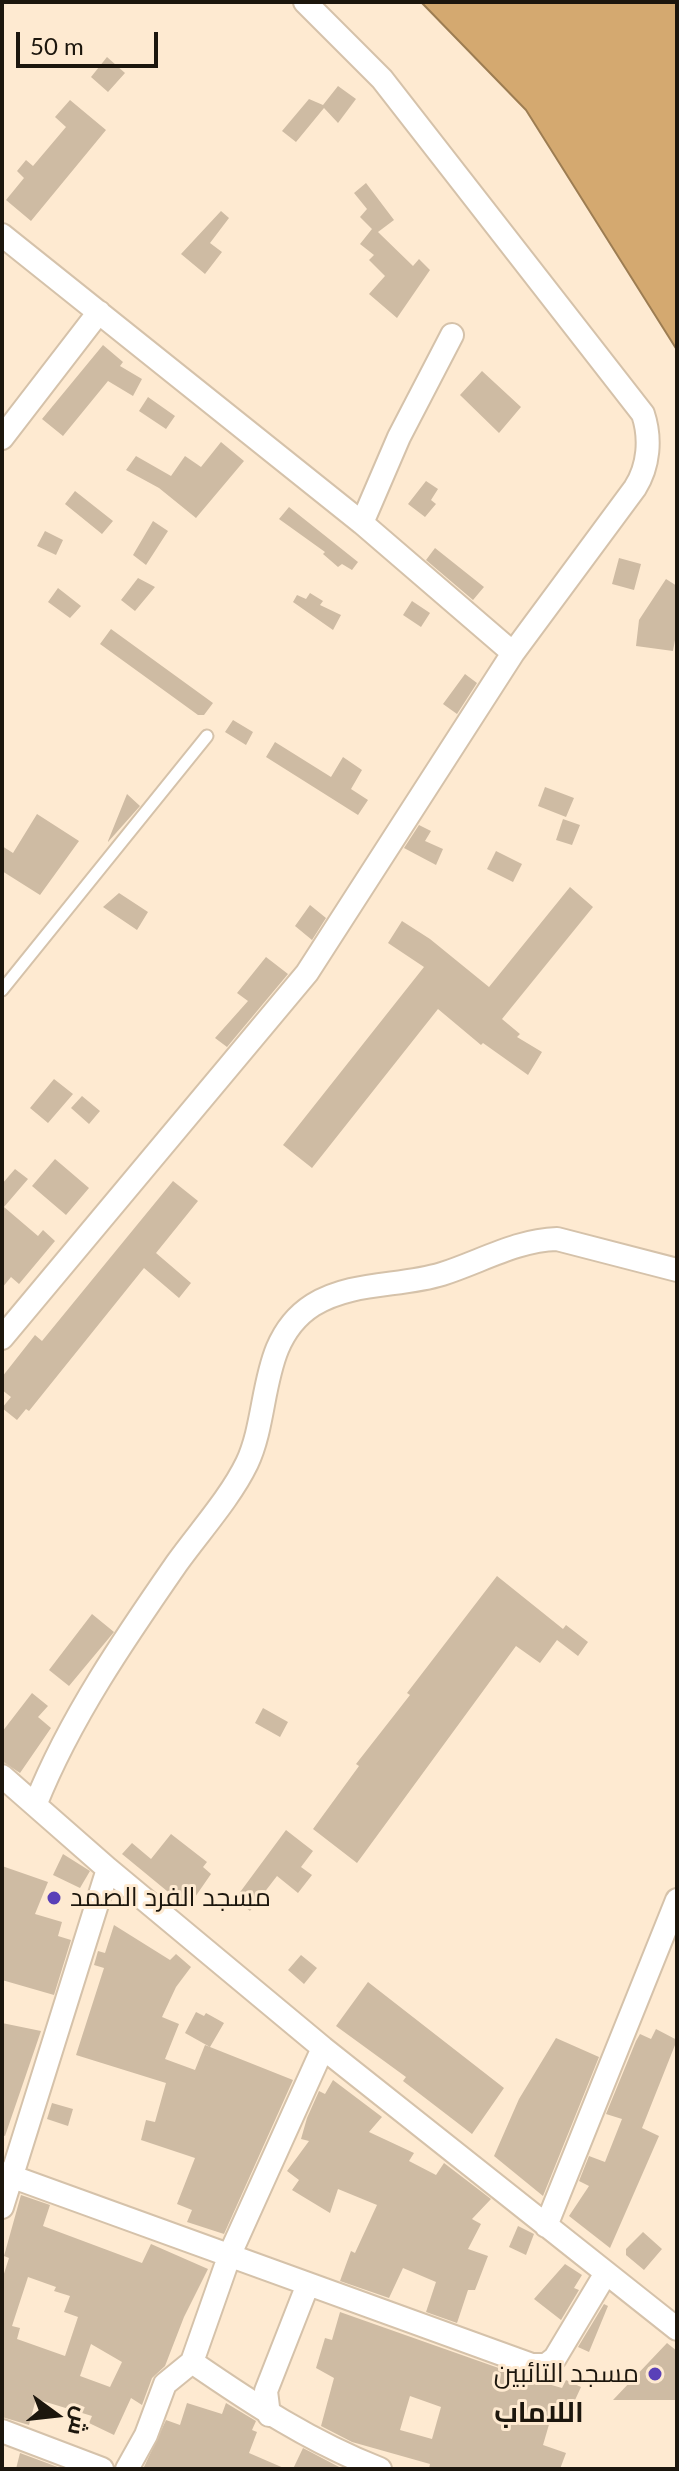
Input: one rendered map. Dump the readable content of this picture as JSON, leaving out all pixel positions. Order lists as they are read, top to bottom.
{
  "districts": ["اللاماب"],
  "places": ["مسجد الفرد الصمد", "مسجد التائبين"],
  "scale_bar": "50 m",
  "north": "right"
}
